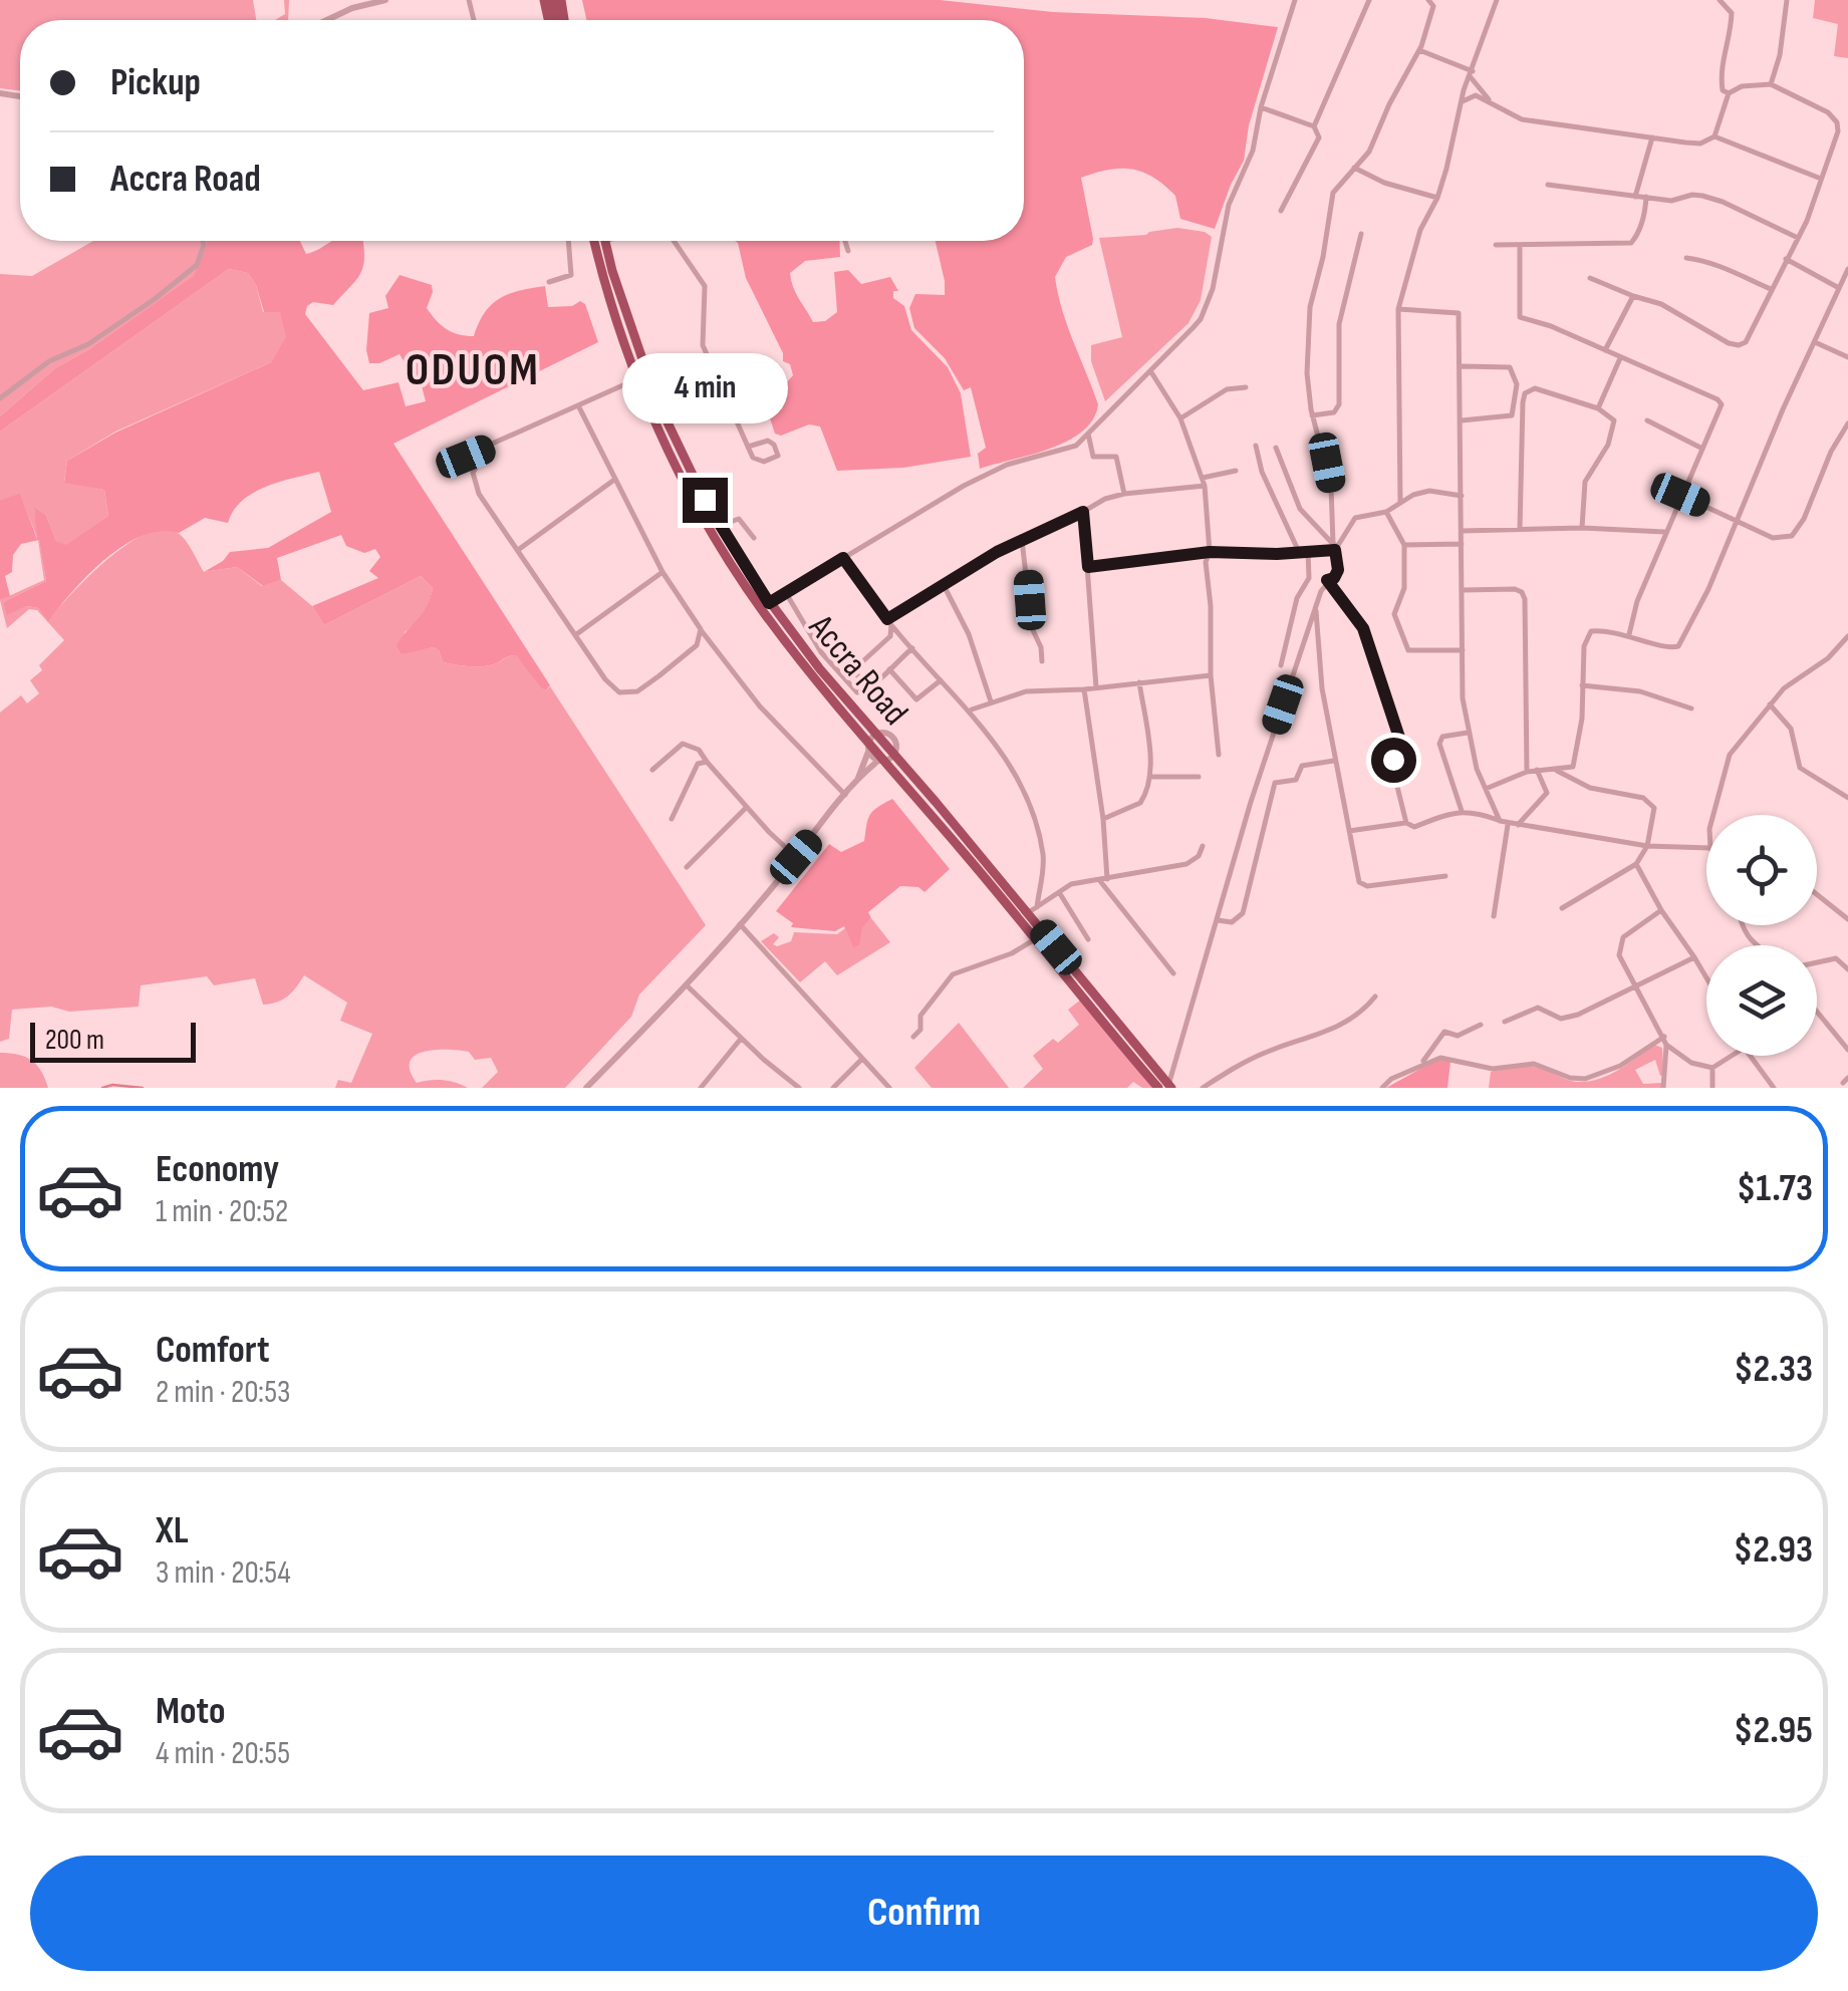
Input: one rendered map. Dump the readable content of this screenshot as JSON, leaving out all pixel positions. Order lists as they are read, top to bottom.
{
  "streets": {
    "highway": ["Accra Road"]
  },
  "districts": ["ODUOM"],
  "scale_bar": "200 m",
  "page": {
    "banner": ["Pickup", "Accra Road"],
    "bubble": "4 min",
    "scale": "200 m",
    "list": [
      {
        "name": "Economy",
        "note": "1 min · 20:52",
        "value": "$1.73"
      },
      {
        "name": "Comfort",
        "note": "2 min · 20:53",
        "value": "$2.33"
      },
      {
        "name": "XL",
        "note": "3 min · 20:54",
        "value": "$2.93"
      },
      {
        "name": "Moto",
        "note": "4 min · 20:55",
        "value": "$2.95"
      }
    ],
    "buttons": "Confirm"
  }
}
